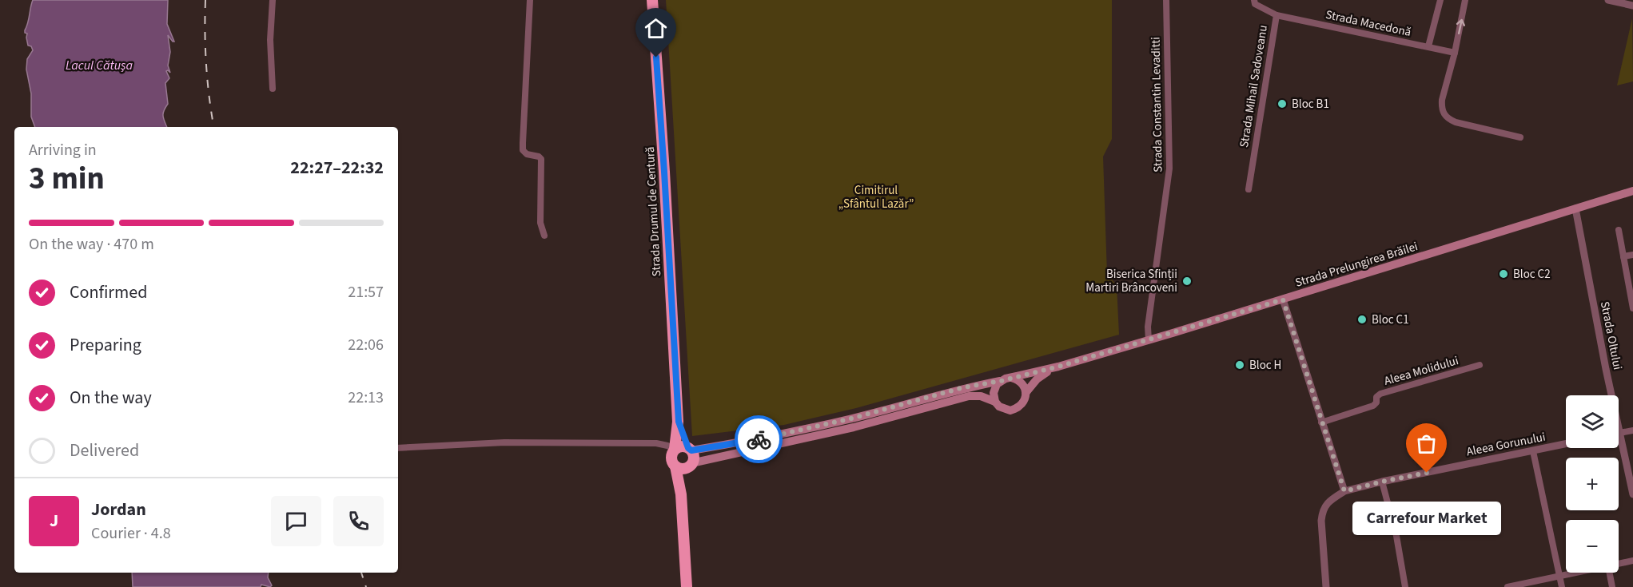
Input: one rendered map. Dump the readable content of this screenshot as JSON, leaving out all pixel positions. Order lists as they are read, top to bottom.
{
  "streets": {
    "highway": ["Strada Drumul de Centură"],
    "main road": ["Strada Prelungirea Brăilei"],
    "street": [
      "Strada Macedonă",
      "Strada Mihail Sadoveanu",
      "Strada Constantin Levaditti",
      "Strada Oltului",
      "Aleea Molidului",
      "Aleea Gorunului"
    ]
  },
  "crossings": [
    ["Strada Macedonă", "Strada Mihail Sadoveanu"],
    ["Strada Constantin Levaditti", "Strada Prelungirea Brăilei"],
    ["Strada Prelungirea Brăilei", "Strada Oltului"]
  ],
  "water": ["Lacul Cătușa"],
  "parks": ["Cimitirul „Sfântul Lazăr”"],
  "places": [
    "Bloc B1",
    "Bloc C2",
    "Biserica Sfinții Martiri Brâncoveni",
    "Bloc C1",
    "Bloc H",
    "Carrefour Market"
  ],
  "page": {
    "heading": ["3 min", "Arriving in", "22:27–22:32"],
    "panel": ["Jordan", "Courier · 4.8"],
    "bar": "On the way · 470 m",
    "list": [
      ["Confirmed", "21:57"],
      ["Preparing", "22:06"],
      ["On the way", "22:13"],
      "Delivered"
    ],
    "map_buttons": ["+", "−"],
    "round": "J",
    "bubble": "Carrefour Market"
  }
}
